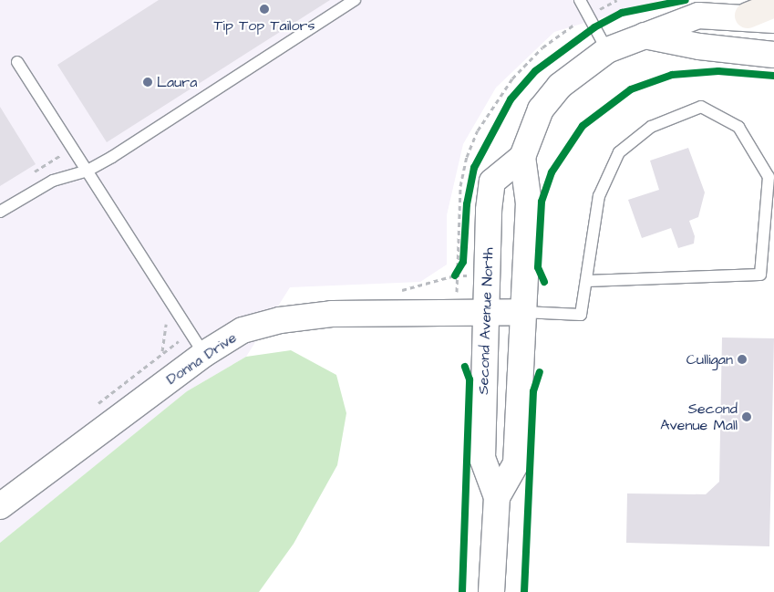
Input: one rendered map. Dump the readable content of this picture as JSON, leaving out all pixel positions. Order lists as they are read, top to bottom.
{
  "streets": {
    "main road": ["Second Avenue North", "Donna Drive"]
  },
  "crossings": [
    ["Second Avenue North", "Donna Drive"]
  ],
  "places": [
    "Tip Top Tailors",
    "Laura",
    "Culligan",
    "Second Avenue Mall"
  ]
}
